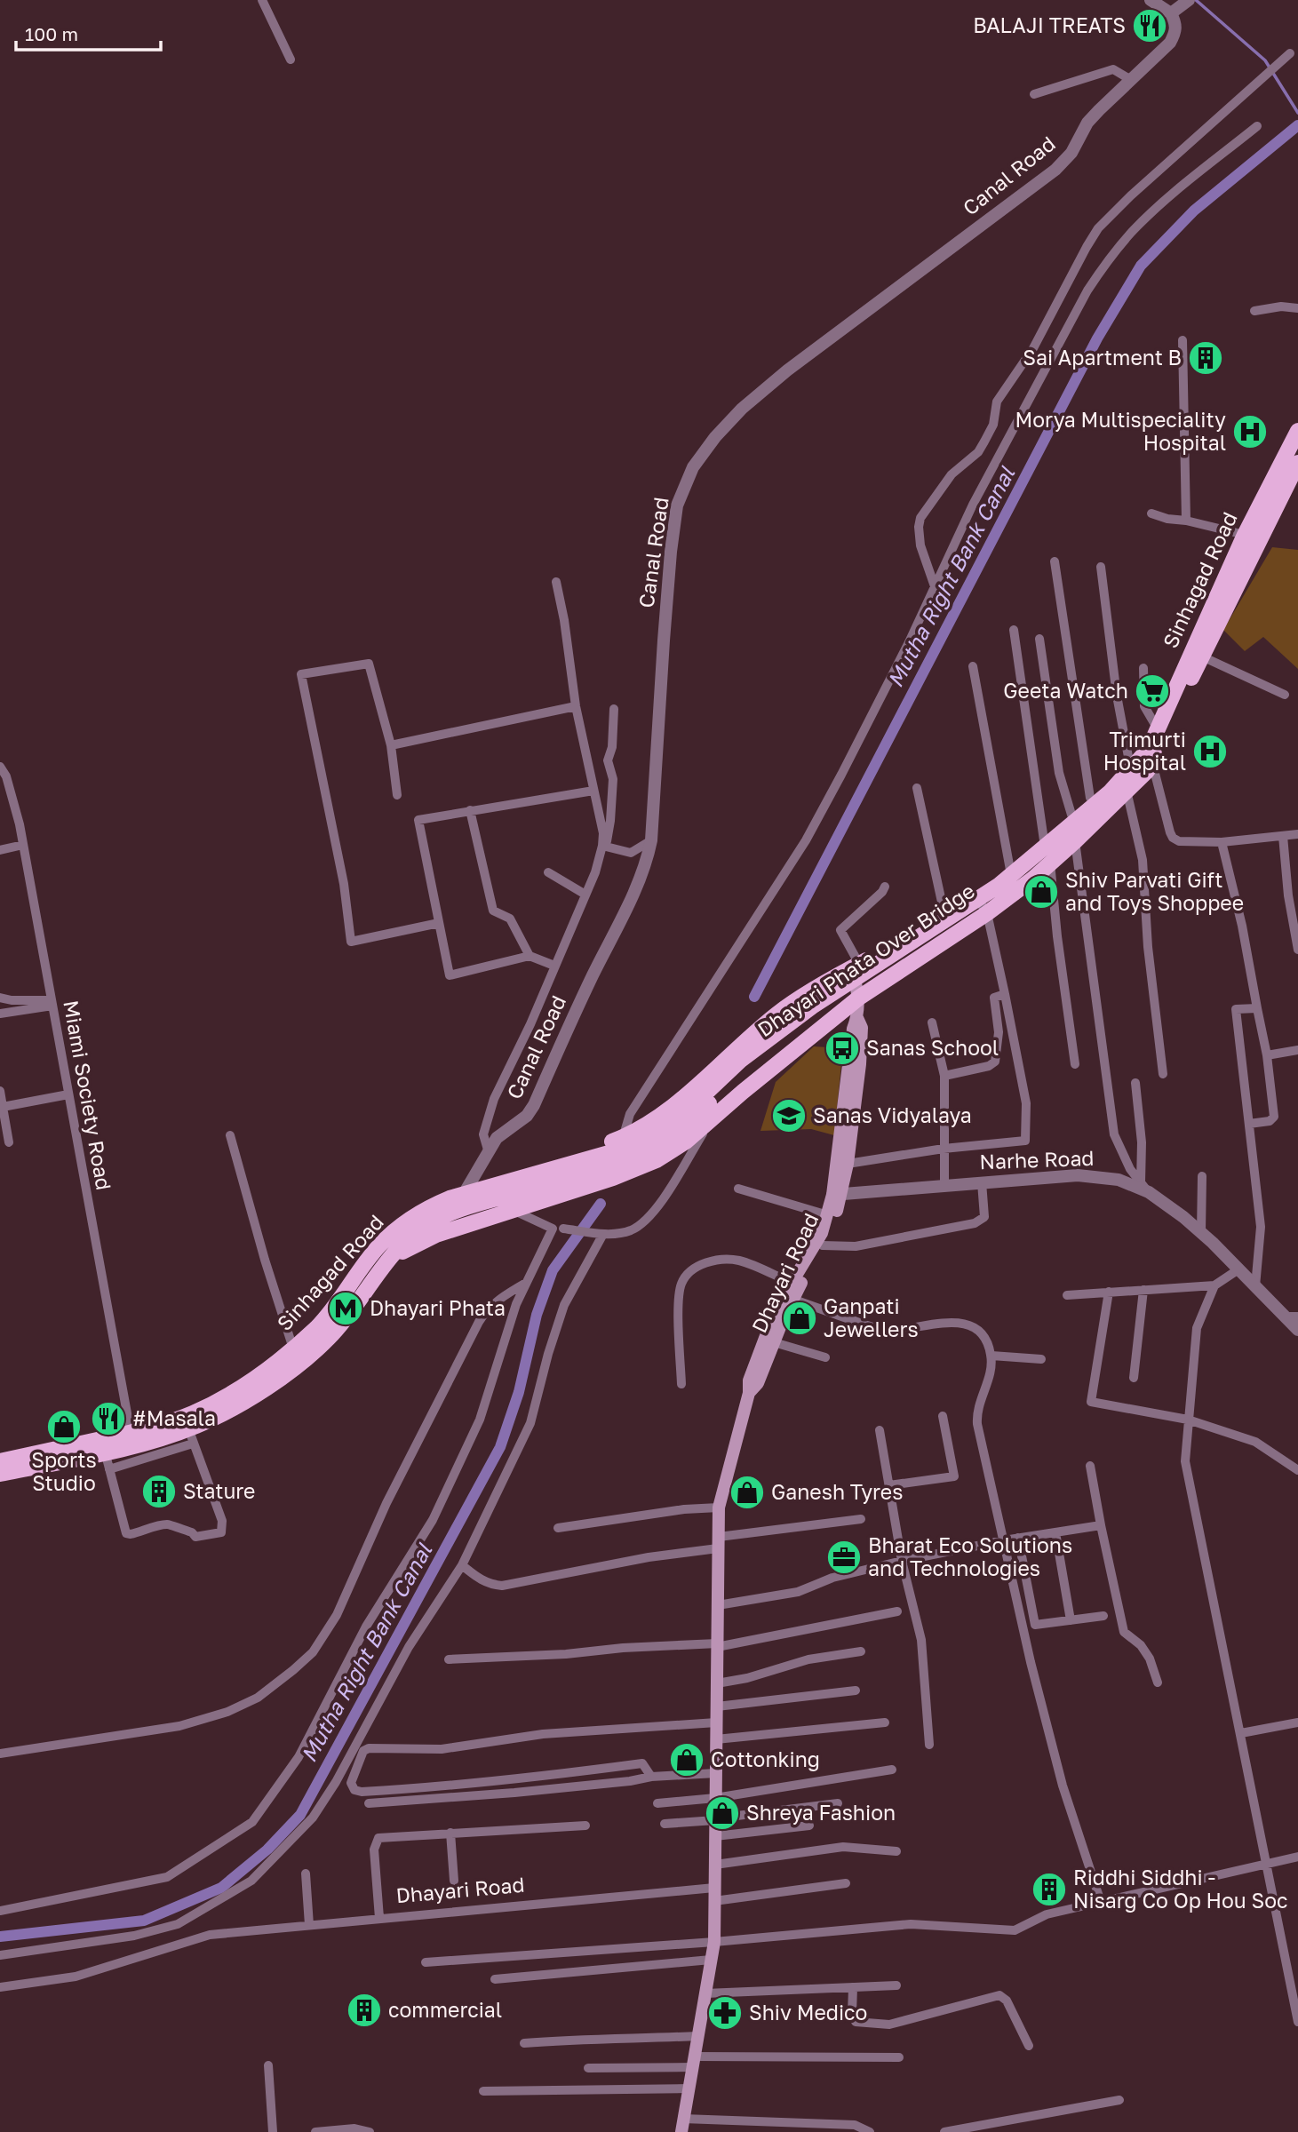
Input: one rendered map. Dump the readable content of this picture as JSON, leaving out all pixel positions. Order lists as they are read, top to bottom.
{
  "streets": {
    "main road": ["Sinhagad Road", "Dhayari Phata Over Bridge", "Dhayari Road"],
    "street": ["Canal Road", "Miami Society Road", "Narhe Road"]
  },
  "crossings": [
    ["Canal Road", "Sinhagad Road"],
    ["Sinhagad Road", "Dhayari Phata Over Bridge"],
    ["Sinhagad Road", "Miami Society Road"],
    ["Narhe Road", "Dhayari Road"]
  ],
  "water": ["Mutha Right Bank Canal"],
  "places": {
    "restaurant": ["BALAJI TREATS", "#Masala"],
    "building": [
      "Sai Apartment B",
      "Stature",
      "Riddhi Siddhi - Nisarg Co Op Hou Soc",
      "commercial"
    ],
    "hospital": ["Morya Multispeciality Hospital", "Trimurti Hospital"],
    "supermarket": ["Geeta Watch"],
    "shop": [
      "Shiv Parvati Gift and Toys Shoppee",
      "Ganpati Jewellers",
      "Sports Studio",
      "Ganesh Tyres",
      "Cottonking",
      "Shreya Fashion"
    ],
    "bus stop": ["Sanas School"],
    "school or university": ["Sanas Vidyalaya"],
    "metro station": ["Dhayari Phata"],
    "office": ["Bharat Eco Solutions and Technologies"],
    "pharmacy": ["Shiv Medico"]
  },
  "scale_bar": "100 m"
}
